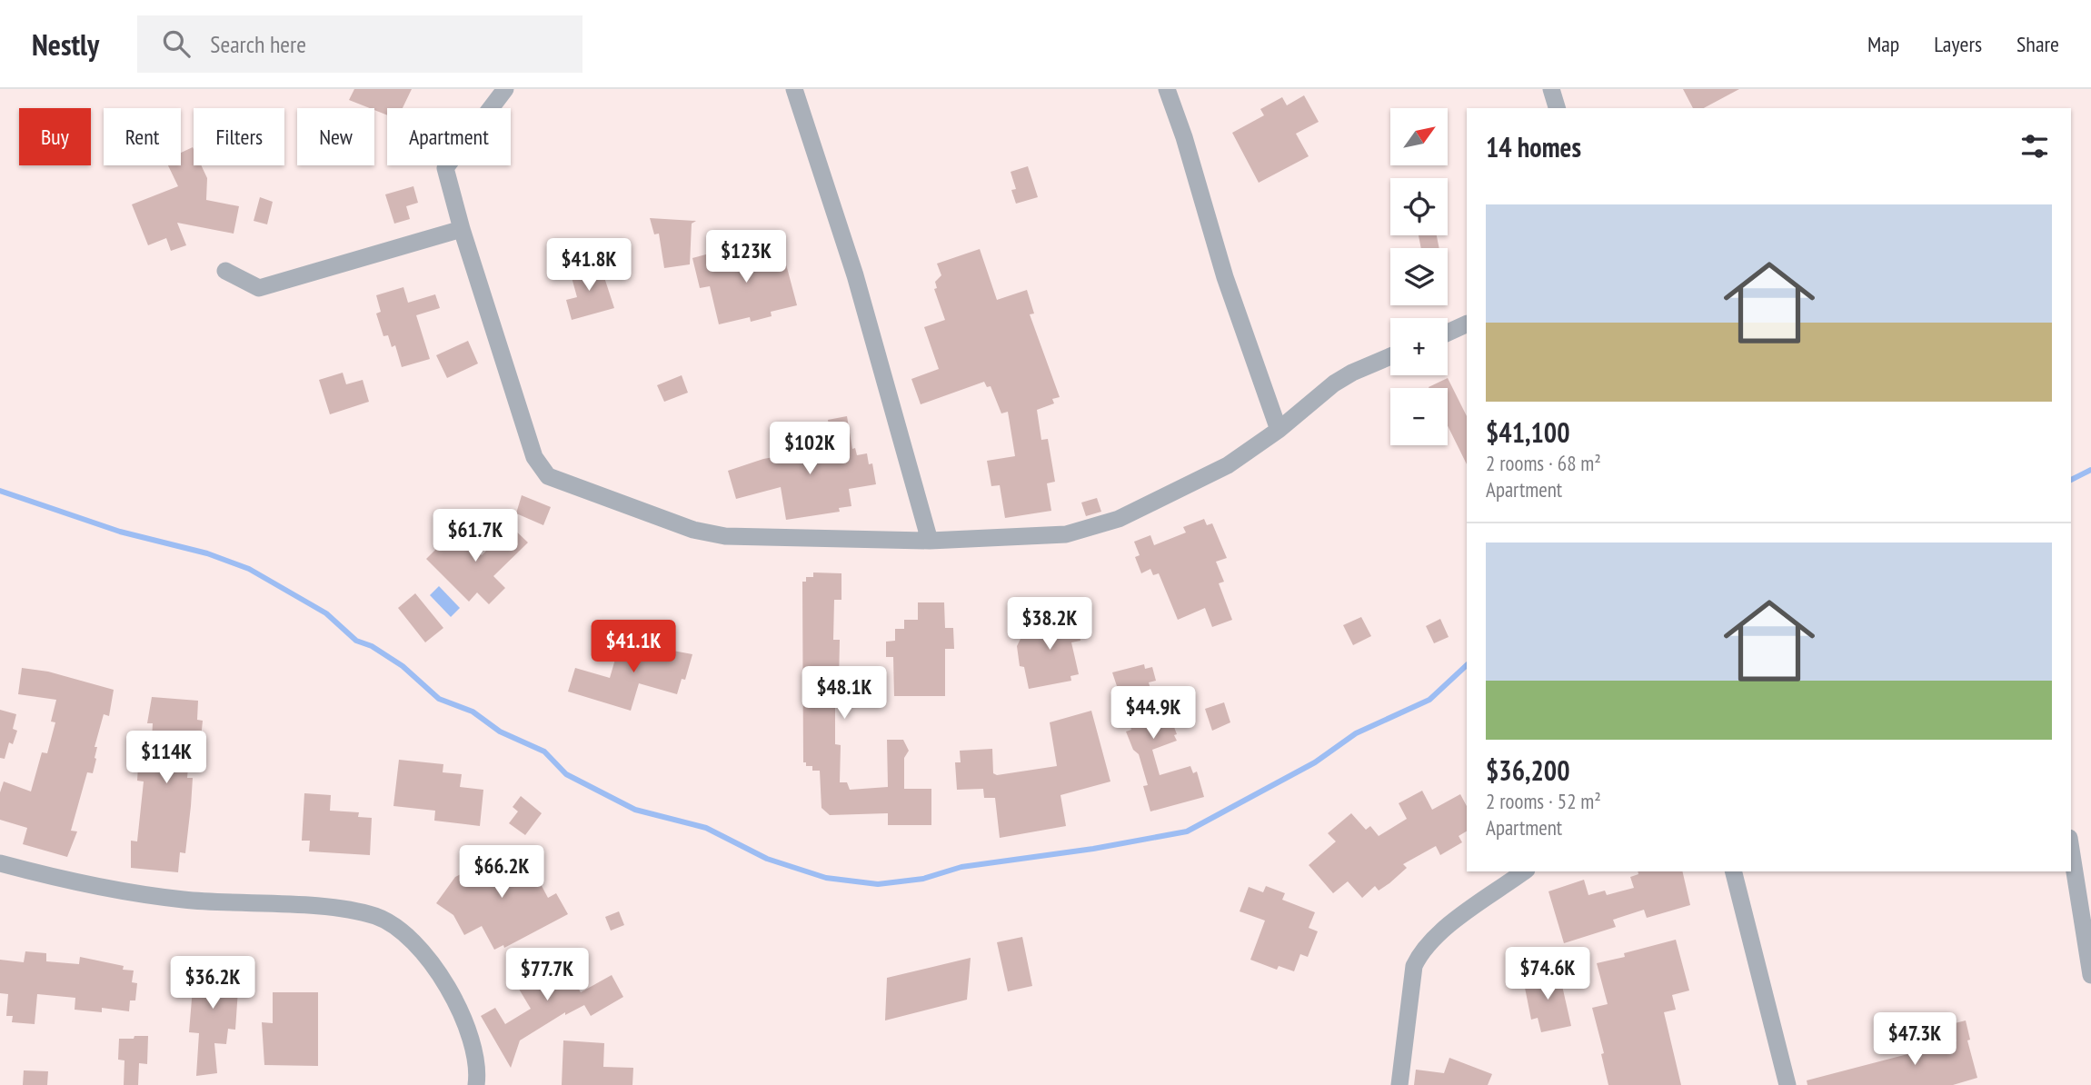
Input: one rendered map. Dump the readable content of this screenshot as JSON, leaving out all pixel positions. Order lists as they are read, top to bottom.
{
  "north": "top right",
  "page": {
    "header": "Nestly",
    "search": "Search here",
    "nav": ["Map", "Layers", "Share"],
    "map_buttons": ["+", "−"],
    "chip": [
      "Buy",
      "Rent",
      "Filters",
      "New",
      "Apartment"
    ],
    "heading": "14 homes",
    "list": [
      {
        "name": "$41,100",
        "note": "2 rooms · 68 m² · Apartment"
      },
      {
        "name": "$36,200",
        "note": "2 rooms · 52 m² · Apartment"
      }
    ],
    "price": [
      "$123K",
      "$41.8K",
      "$102K",
      "$61.7K",
      "$38.2K",
      "$41.1K",
      "$48.1K",
      "$44.9K",
      "$114K",
      "$66.2K",
      "$74.6K",
      "$77.7K",
      "$36.2K",
      "$47.3K"
    ]
  }
}
